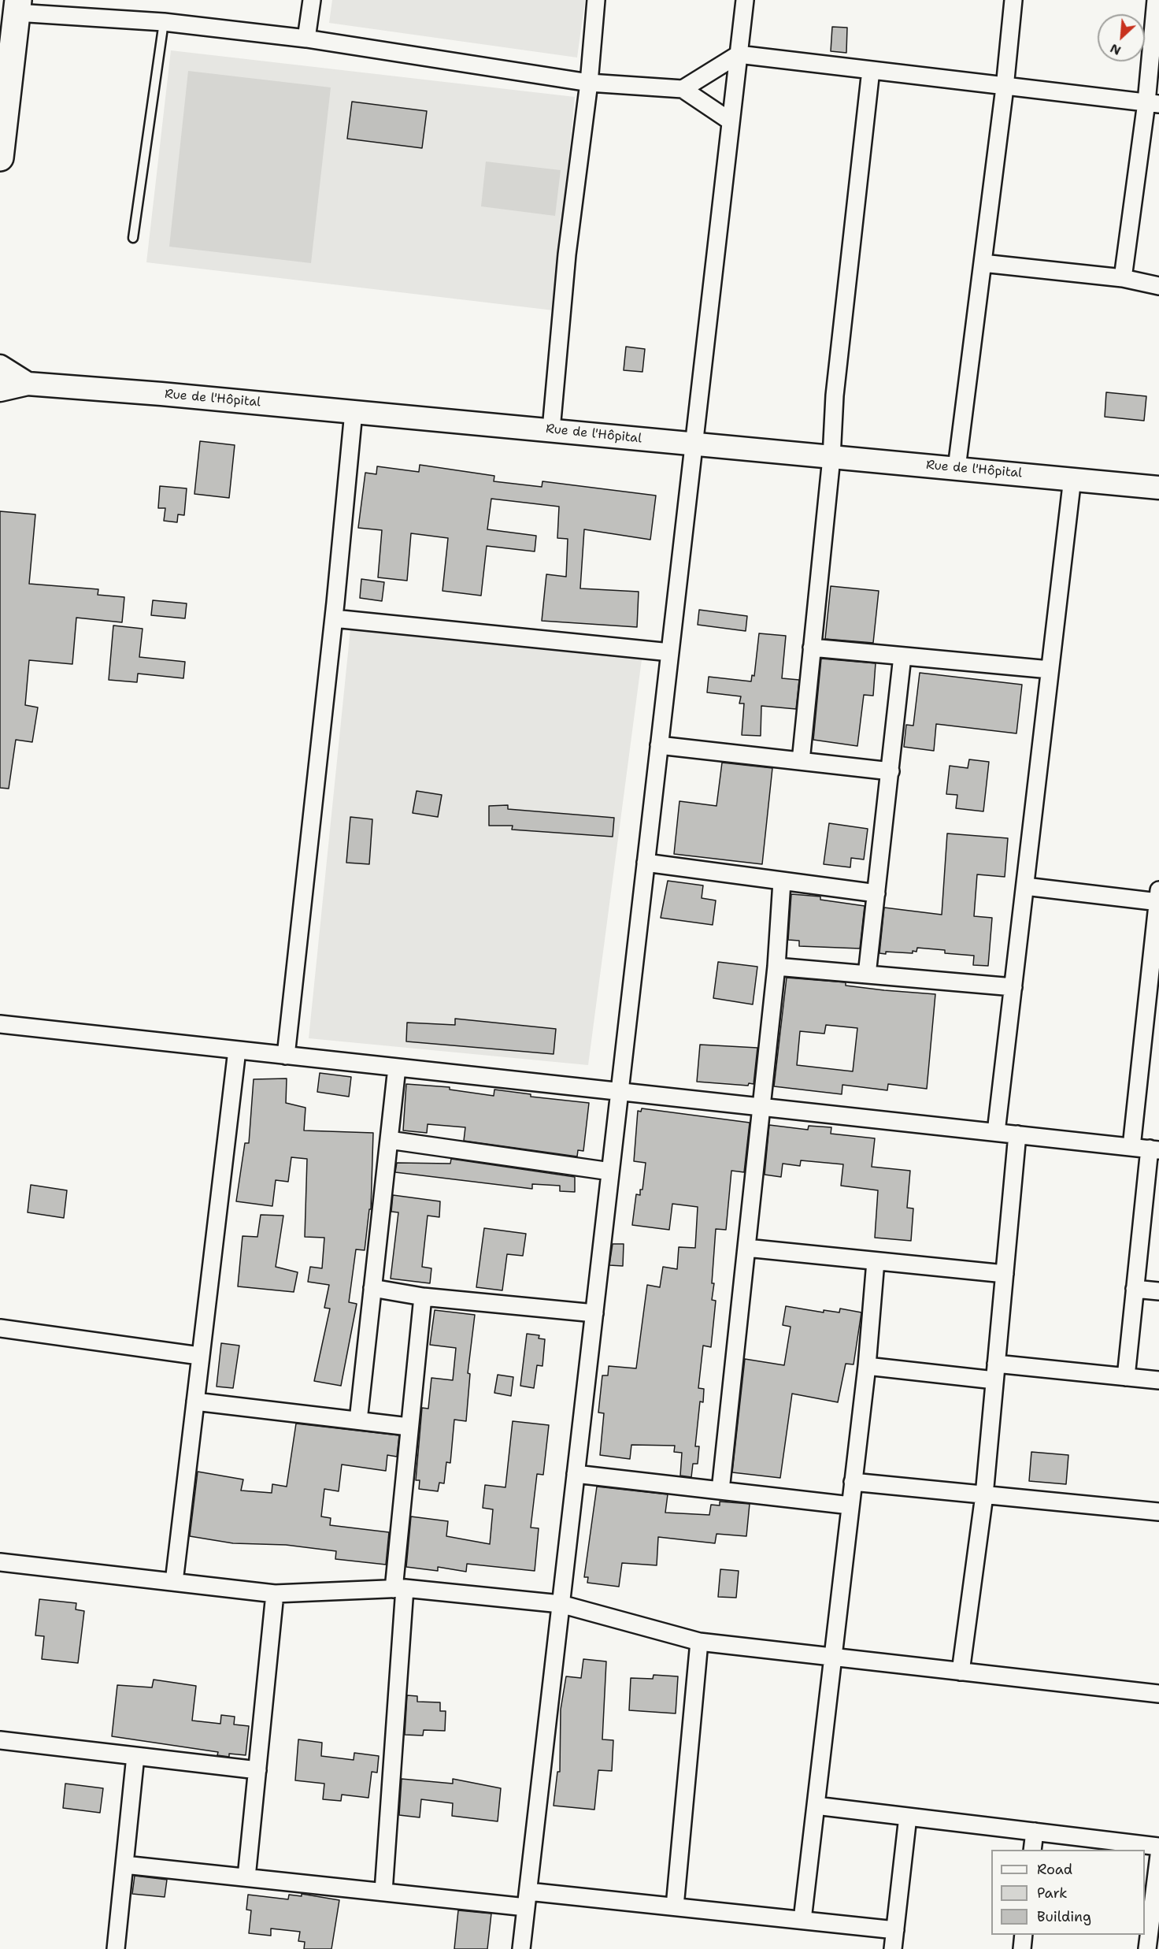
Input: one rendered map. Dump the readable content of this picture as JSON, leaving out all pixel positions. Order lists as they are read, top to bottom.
{
  "streets": {
    "main road": ["Rue de l'Hôpital"]
  },
  "legend": ["Road", "Park", "Building"],
  "north": "bottom left"
}
